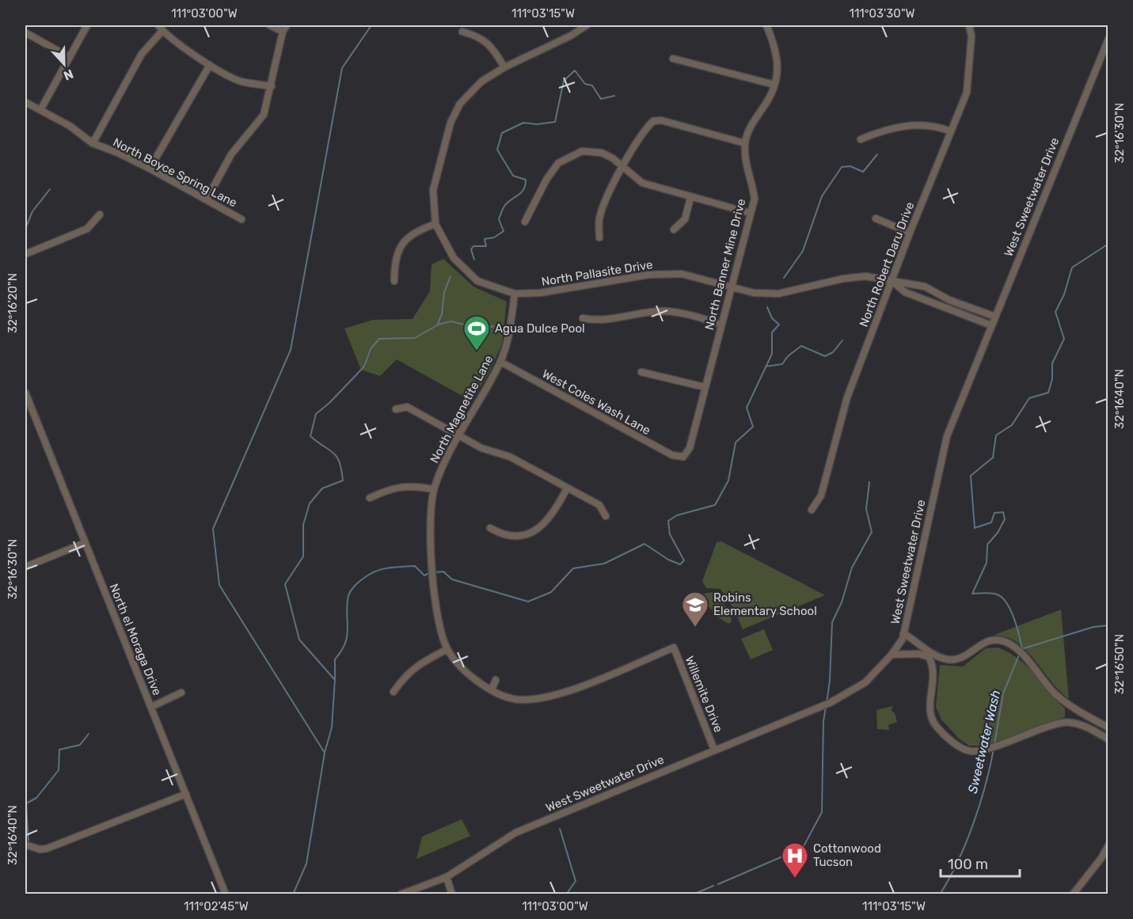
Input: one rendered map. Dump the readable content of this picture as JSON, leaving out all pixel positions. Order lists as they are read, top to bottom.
{
  "streets": {
    "street": [
      "North Boyce Spring Lane",
      "West Sweetwater Drive",
      "North Banner Mine Drive",
      "North Robert Daru Drive",
      "North Pallasite Drive",
      "West Coles Wash Lane",
      "North Magnetite Lane",
      "North el Moraga Drive",
      "Willemite Drive"
    ]
  },
  "crossings": [
    ["West Sweetwater Drive", "North Pallasite Drive"],
    ["West Sweetwater Drive", "Willemite Drive"],
    ["North Banner Mine Drive", "North Pallasite Drive"],
    ["North Banner Mine Drive", "West Coles Wash Lane"],
    ["North Robert Daru Drive", "North Pallasite Drive"],
    ["North Pallasite Drive", "North Magnetite Lane"],
    ["West Coles Wash Lane", "North Magnetite Lane"],
    ["North Magnetite Lane", "Willemite Drive"]
  ],
  "water": ["Sweetwater Wash"],
  "places": {
    "sports": ["Agua Dulce Pool"],
    "school or university": ["Robins Elementary School"],
    "hospital": ["Cottonwood Tucson"]
  },
  "scale_bar": "100 m",
  "north": "bottom",
  "coordinates": [
    "111°03'00\"W",
    "111°03'15\"W",
    "111°03'30\"W",
    "32°16'30\"N",
    "32°16'20\"N",
    "32°16'40\"N",
    "32°16'50\"N",
    "111°02'45\"W"
  ]
}
